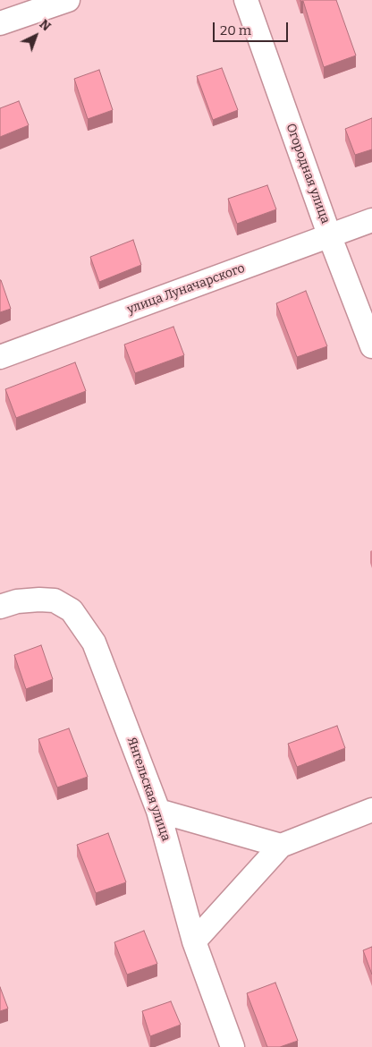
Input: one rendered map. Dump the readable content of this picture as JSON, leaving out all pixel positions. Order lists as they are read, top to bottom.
{
  "streets": {
    "street": ["Огородная улица", "улица Луначарского", "Янгельская улица"]
  },
  "crossings": [
    ["Огородная улица", "улица Луначарского"]
  ],
  "scale_bar": "20 m",
  "north": "top right"
}
